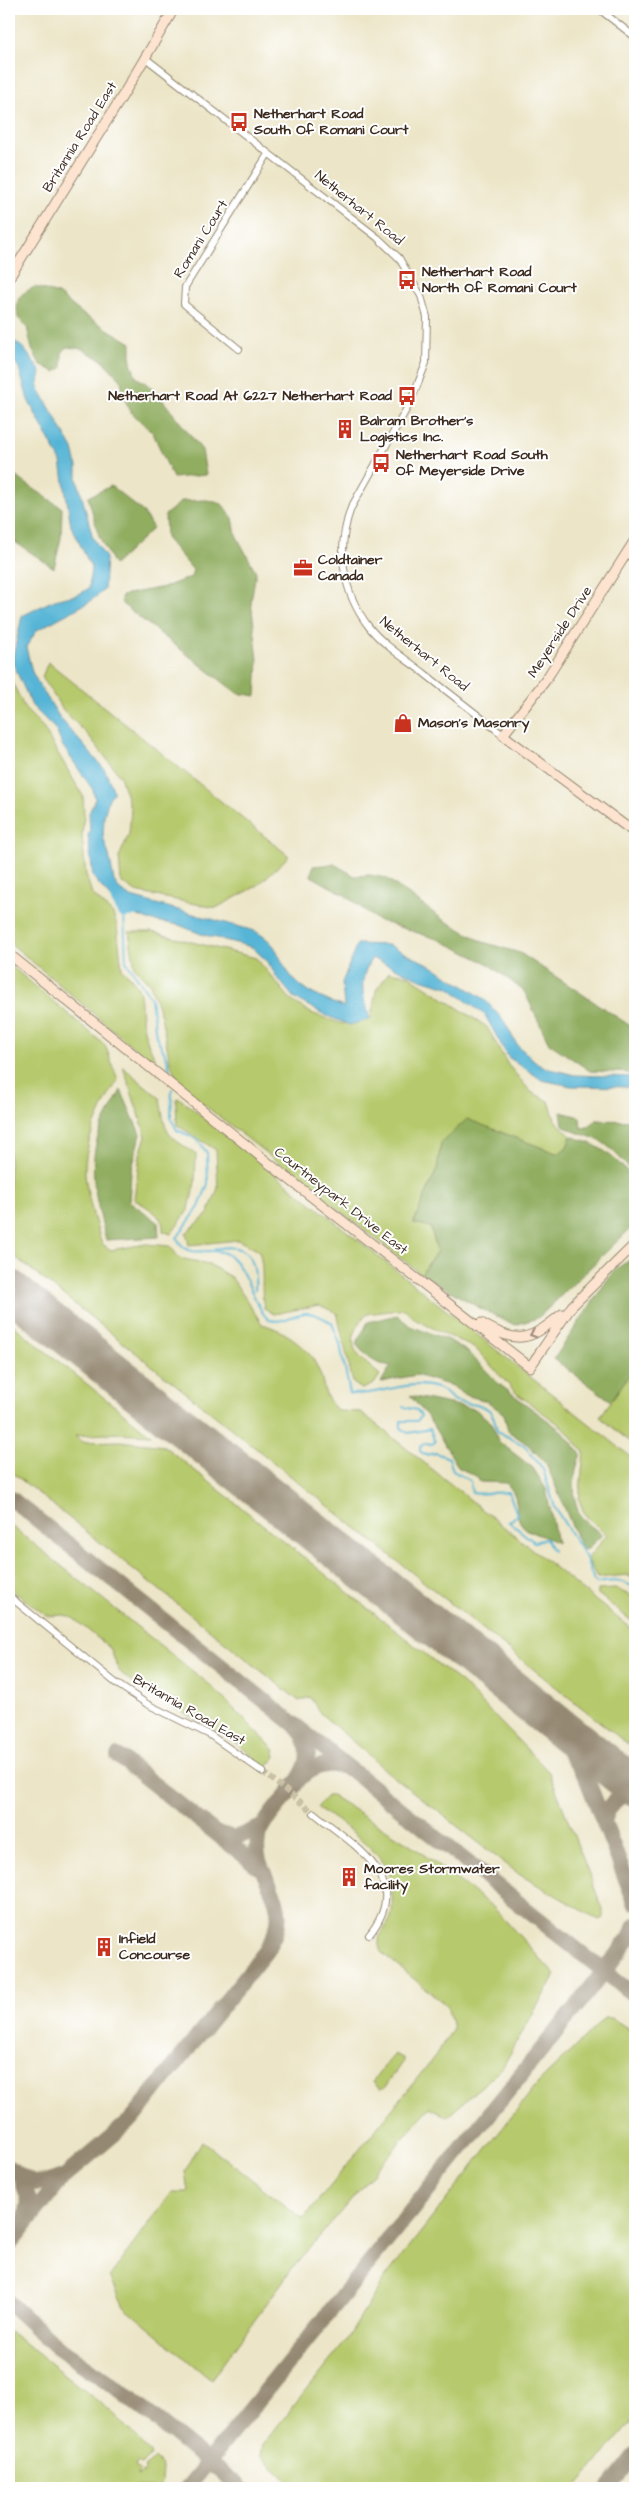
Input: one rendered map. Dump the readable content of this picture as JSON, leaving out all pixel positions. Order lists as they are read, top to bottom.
{
  "streets": {
    "street": [
      "Britannia Road East",
      "Netherhart Road",
      "Romani Court",
      "Meyerside Drive",
      "Courtneypark Drive East"
    ]
  },
  "crossings": [
    ["Britannia Road East", "Netherhart Road"],
    ["Netherhart Road", "Romani Court"],
    ["Netherhart Road", "Meyerside Drive"]
  ],
  "places": {
    "bus stop": [
      "Netherhart Road South Of Romani Court",
      "Netherhart Road North Of Romani Court",
      "Netherhart Road At 6227 Netherhart Road",
      "Netherhart Road South Of Meyerside Drive"
    ],
    "building": ["Balram Brother's Logistics Inc.", "Moores Stormwater facility", "Infield Concourse"],
    "office": ["Coldtainer Canada"],
    "shop": ["Mason's Masonry"]
  }
}
